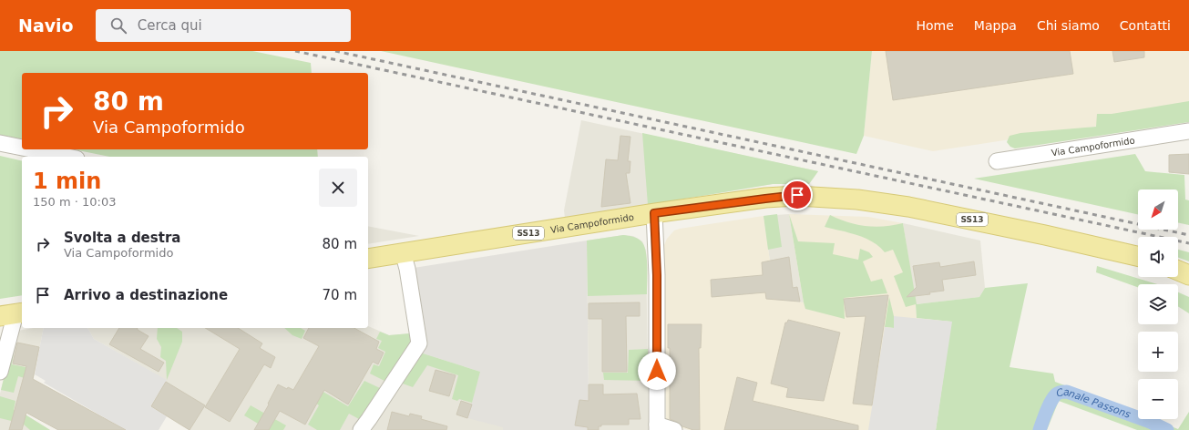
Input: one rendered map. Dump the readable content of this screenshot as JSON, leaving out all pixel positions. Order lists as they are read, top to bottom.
{
  "streets": {
    "main road": ["Via Campoformido", "SS13"]
  },
  "crossings": [
    ["Via Campoformido", "SS13"]
  ],
  "water": ["Canale Passons"],
  "north": "bottom left",
  "page": {
    "header": "Navio",
    "search": "Cerca qui",
    "nav": [
      "Home",
      "Mappa",
      "Chi siamo",
      "Contatti"
    ],
    "turn": ["80 m", "Via Campoformido"],
    "heading": ["1 min", "150 m · 10:03"],
    "map_buttons": ["+", "−"],
    "list": [
      {
        "name": "Svolta a destra",
        "note": "Via Campoformido",
        "value": "80 m"
      },
      {
        "name": "Arrivo a destinazione",
        "value": "70 m"
      }
    ]
  }
}
